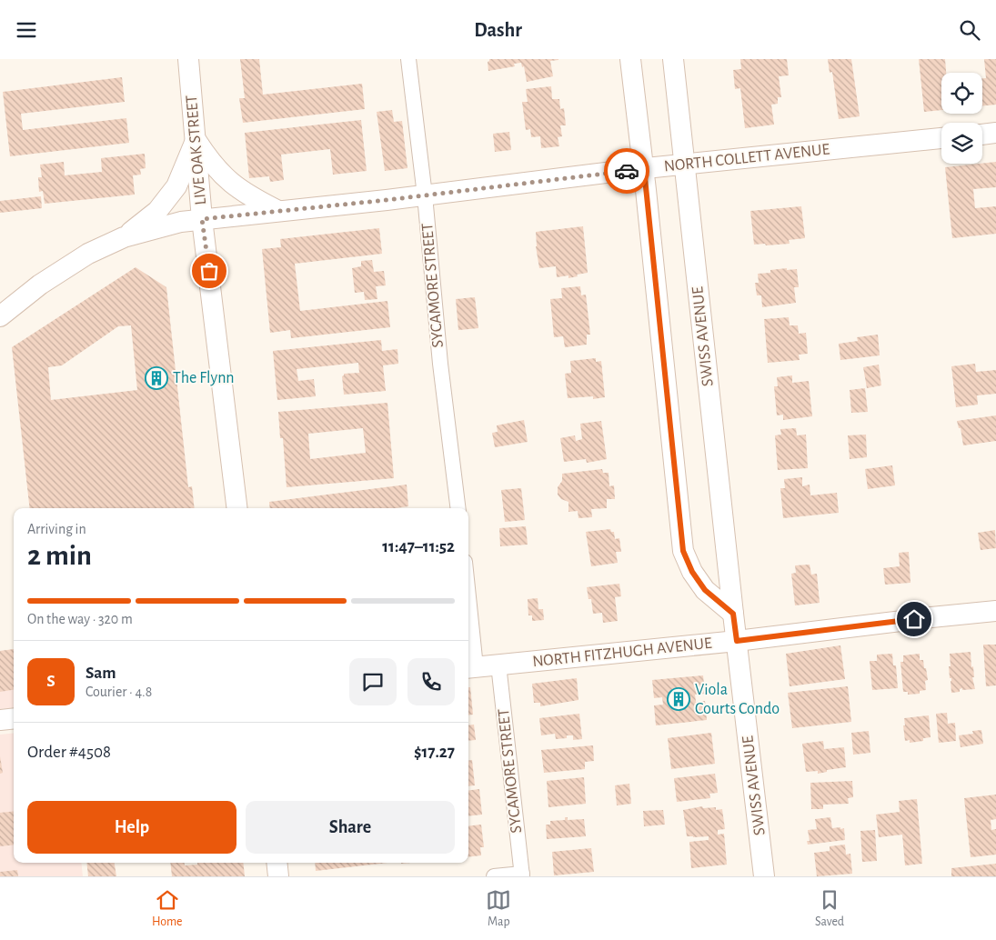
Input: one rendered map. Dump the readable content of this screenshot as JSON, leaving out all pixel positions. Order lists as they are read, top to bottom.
{
  "streets": {
    "street": [
      "LIVE OAK STREET",
      "NORTH COLLETT AVENUE",
      "SYCAMORE STREET",
      "SWISS AVENUE",
      "NORTH FITZHUGH AVENUE"
    ]
  },
  "crossings": [
    ["LIVE OAK STREET", "NORTH COLLETT AVENUE"],
    ["NORTH COLLETT AVENUE", "SYCAMORE STREET"],
    ["NORTH COLLETT AVENUE", "SWISS AVENUE"],
    ["SYCAMORE STREET", "NORTH FITZHUGH AVENUE"],
    ["SWISS AVENUE", "NORTH FITZHUGH AVENUE"]
  ],
  "places": {
    "building": ["The Flynn", "Viola Courts Condo"]
  },
  "page": {
    "header": "Dashr",
    "heading": ["2 min", "Arriving in", "11:47–11:52"],
    "panel": [
      "Sam",
      "Courier · 4.8",
      "Order #4508",
      "$17.27"
    ],
    "bar": "On the way · 320 m",
    "round": "S",
    "buttons": ["Help", "Share"],
    "tabs": ["Home", "Map", "Saved"]
  }
}
